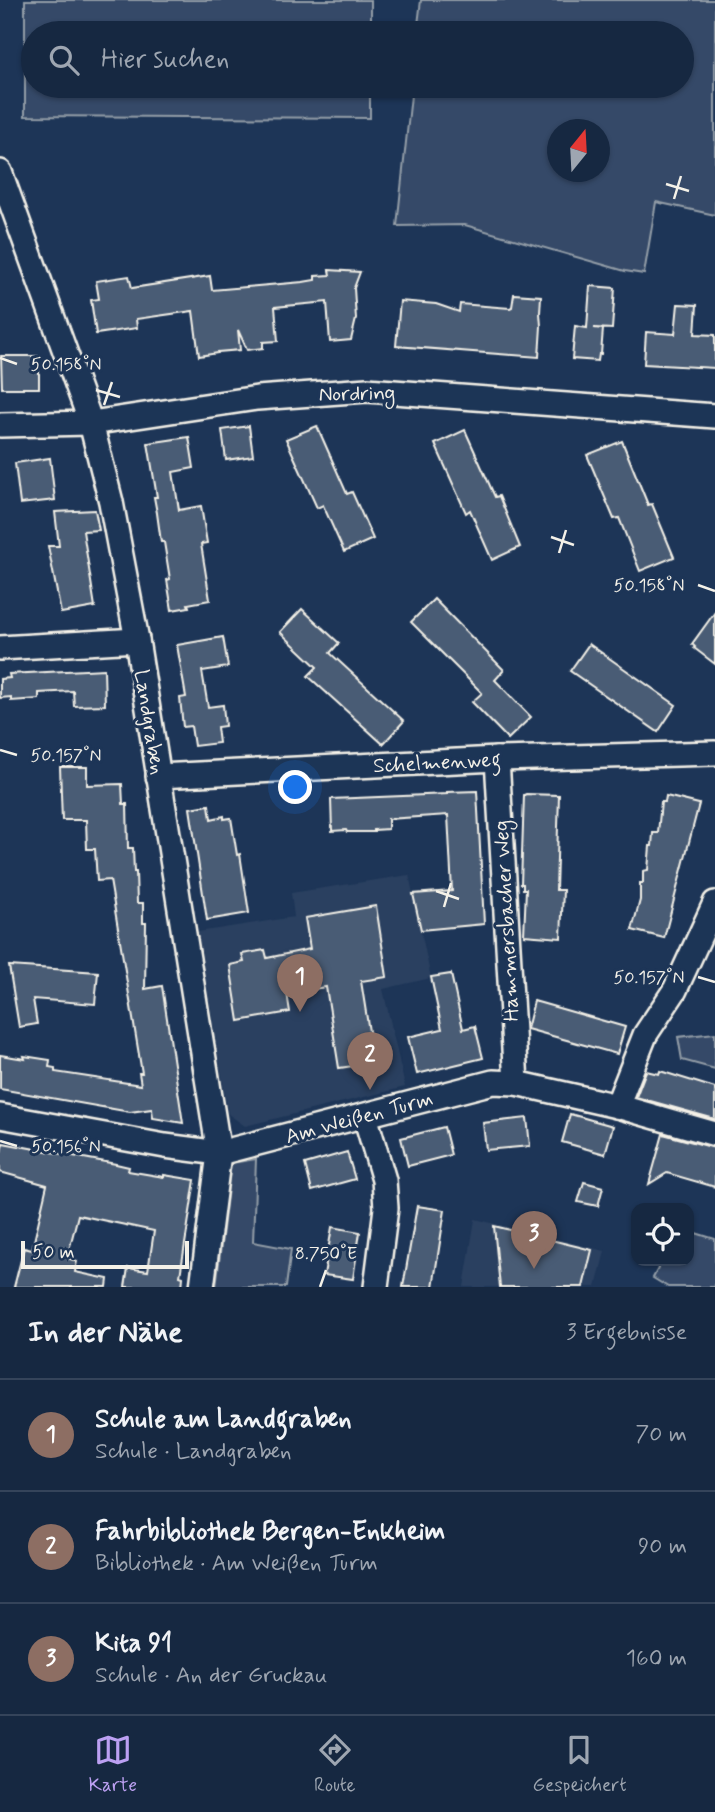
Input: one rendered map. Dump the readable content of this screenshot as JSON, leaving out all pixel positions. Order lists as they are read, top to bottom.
{
  "streets": {
    "street": [
      "Nordring",
      "Landgraben",
      "Schelmenweg",
      "Hammersbacher Weg",
      "Am Weißen Turm"
    ]
  },
  "crossings": [
    ["Nordring", "Landgraben"],
    ["Landgraben", "Schelmenweg"],
    ["Landgraben", "Am Weißen Turm"],
    ["Schelmenweg", "Hammersbacher Weg"],
    ["Hammersbacher Weg", "Am Weißen Turm"]
  ],
  "scale_bar": "50 m",
  "north": "top",
  "page": {
    "search": "Hier suchen",
    "pins": ["1", "2", "3"],
    "scale": "50 m",
    "heading": ["In der Nähe", "3 Ergebnisse"],
    "list": [
      {
        "mark": "1",
        "name": "Schule am Landgraben",
        "note": "Schule · Landgraben",
        "value": "70 m"
      },
      {
        "mark": "2",
        "name": "Fahrbibliothek Bergen-Enkheim",
        "note": "Bibliothek · Am Weißen Turm",
        "value": "90 m"
      },
      {
        "mark": "3",
        "name": "Kita 91",
        "note": "Schule · An der Gruckau",
        "value": "160 m"
      }
    ],
    "nav": ["Karte", "Route", "Gespeichert"]
  },
  "coordinates": [
    "50.158°N",
    "50.157°N",
    "50.156°N",
    "8.750°E"
  ]
}
